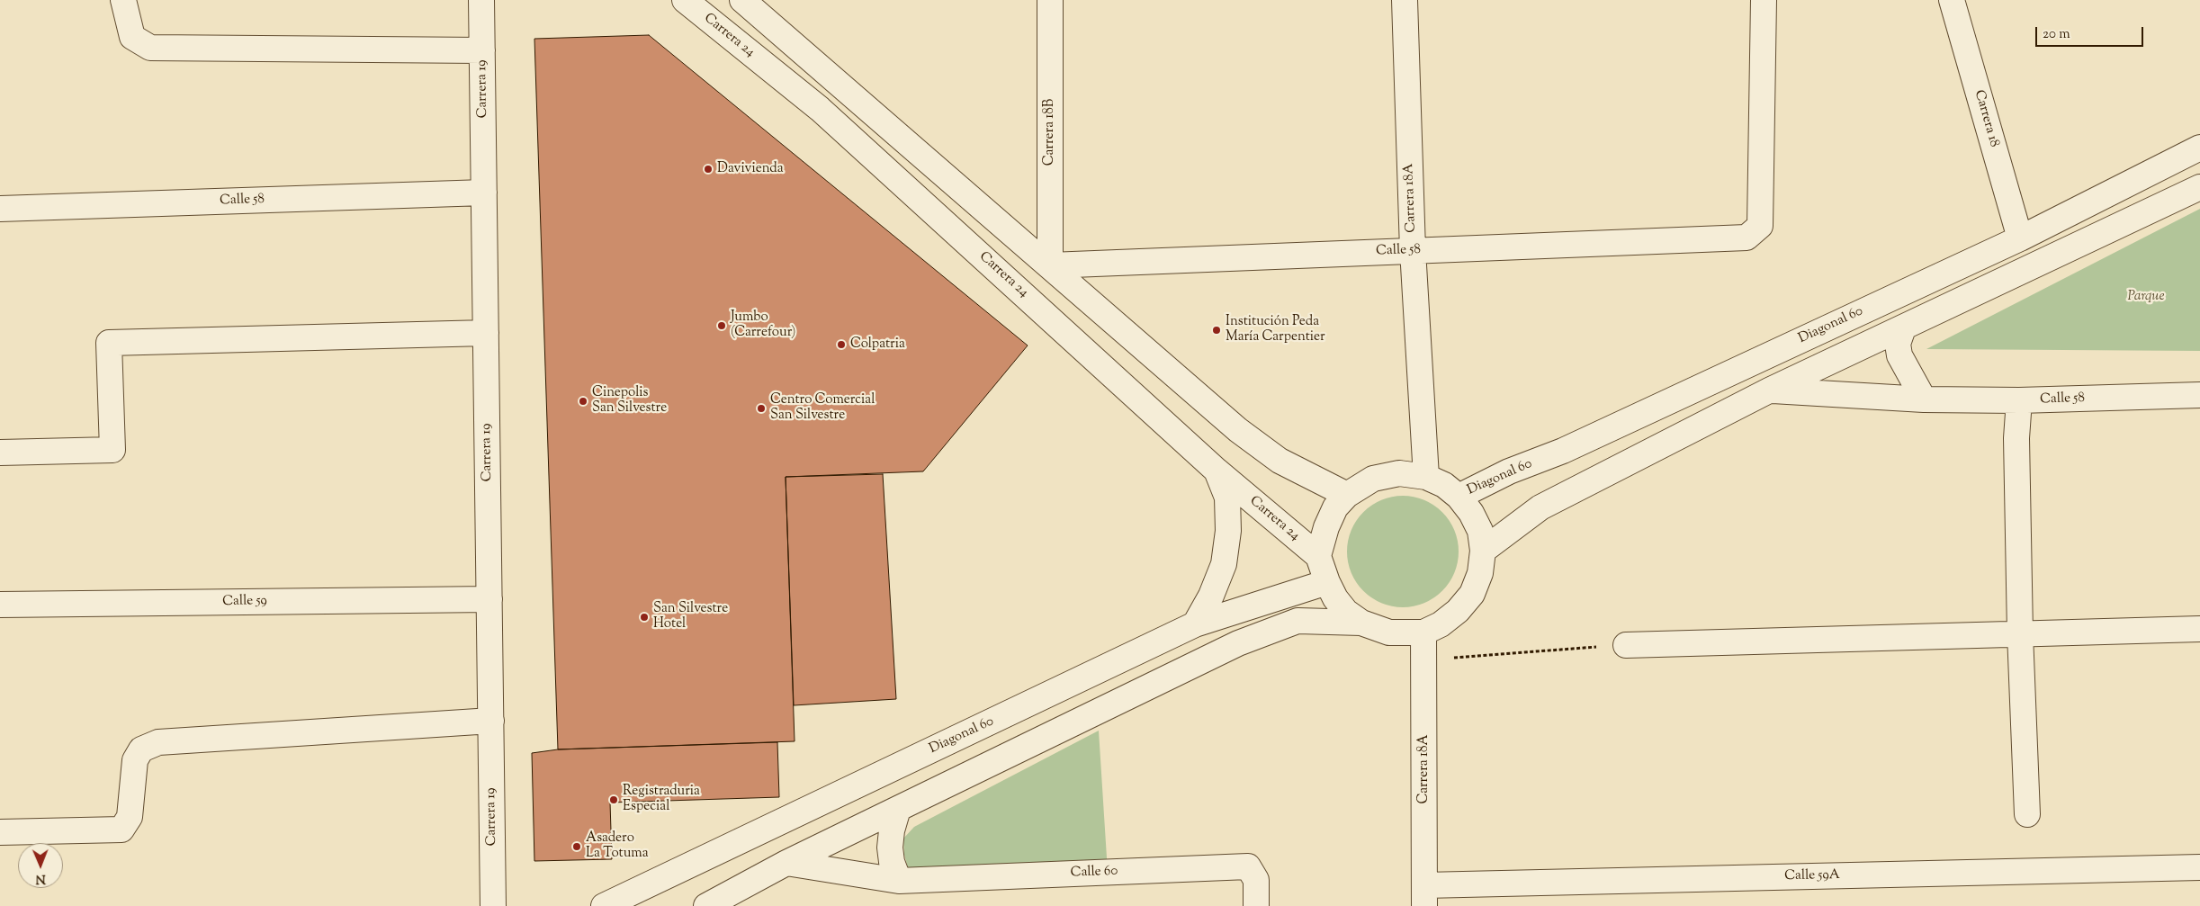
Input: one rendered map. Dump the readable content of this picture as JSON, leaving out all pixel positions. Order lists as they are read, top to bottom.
{
  "streets": {
    "street": [
      "Carrera 24",
      "Carrera 19",
      "Carrera 18",
      "Carrera 18B",
      "Carrera 18A",
      "Calle 58",
      "Diagonal 60",
      "Calle 59",
      "Calle 60",
      "Calle 59A"
    ]
  },
  "crossings": [
    ["Carrera 24", "Carrera 18A"],
    ["Carrera 24", "Diagonal 60"],
    ["Carrera 19", "Calle 58"],
    ["Carrera 19", "Calle 59"],
    ["Carrera 18", "Diagonal 60"],
    ["Carrera 18B", "Calle 58"],
    ["Carrera 18A", "Calle 58"],
    ["Carrera 18A", "Diagonal 60"],
    ["Carrera 18A", "Calle 59A"]
  ],
  "parks": ["Parque"],
  "places": [
    "Davivienda",
    "Jumbo (Carrefour)",
    "Institución Peda María Carpentier",
    "Colpatria",
    "Cinepolis San Silvestre",
    "Centro Comercial San Silvestre",
    "San Silvestre Hotel",
    "Registraduria Especial",
    "Asadero La Totuma"
  ],
  "scale_bar": "20 m",
  "north": "bottom"
}
